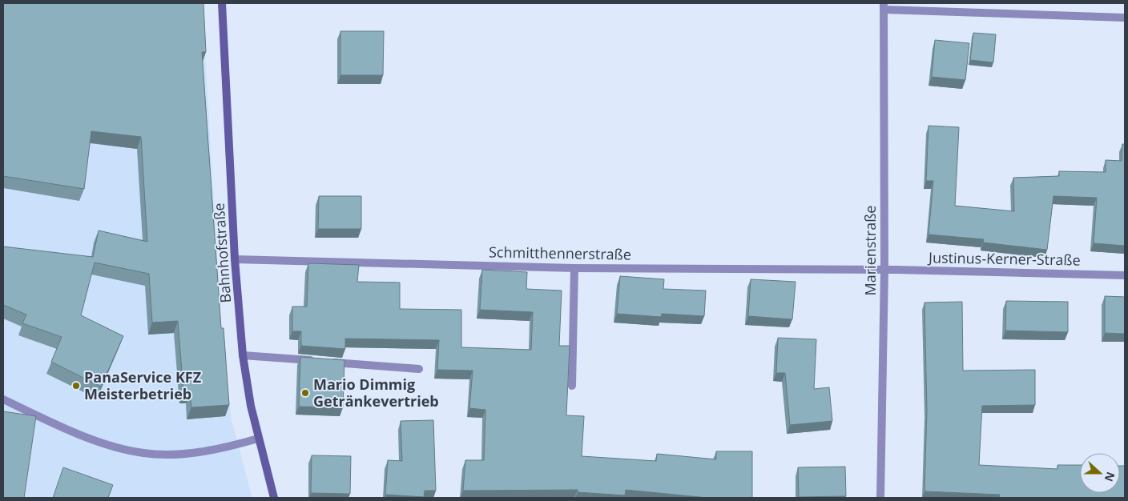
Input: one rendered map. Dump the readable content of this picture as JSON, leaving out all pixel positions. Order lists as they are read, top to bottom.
{
  "streets": {
    "street": [
      "Marienstraße",
      "Bahnhofstraße",
      "Schmitthennerstraße",
      "Justinus-Kerner-Straße"
    ]
  },
  "crossings": [
    ["Marienstraße", "Schmitthennerstraße"],
    ["Marienstraße", "Justinus-Kerner-Straße"],
    ["Bahnhofstraße", "Schmitthennerstraße"],
    ["Schmitthennerstraße", "Justinus-Kerner-Straße"]
  ],
  "places": ["PanaService KFZ Meisterbetrieb", "Mario Dimmig Getränkevertrieb"],
  "north": "right"
}
